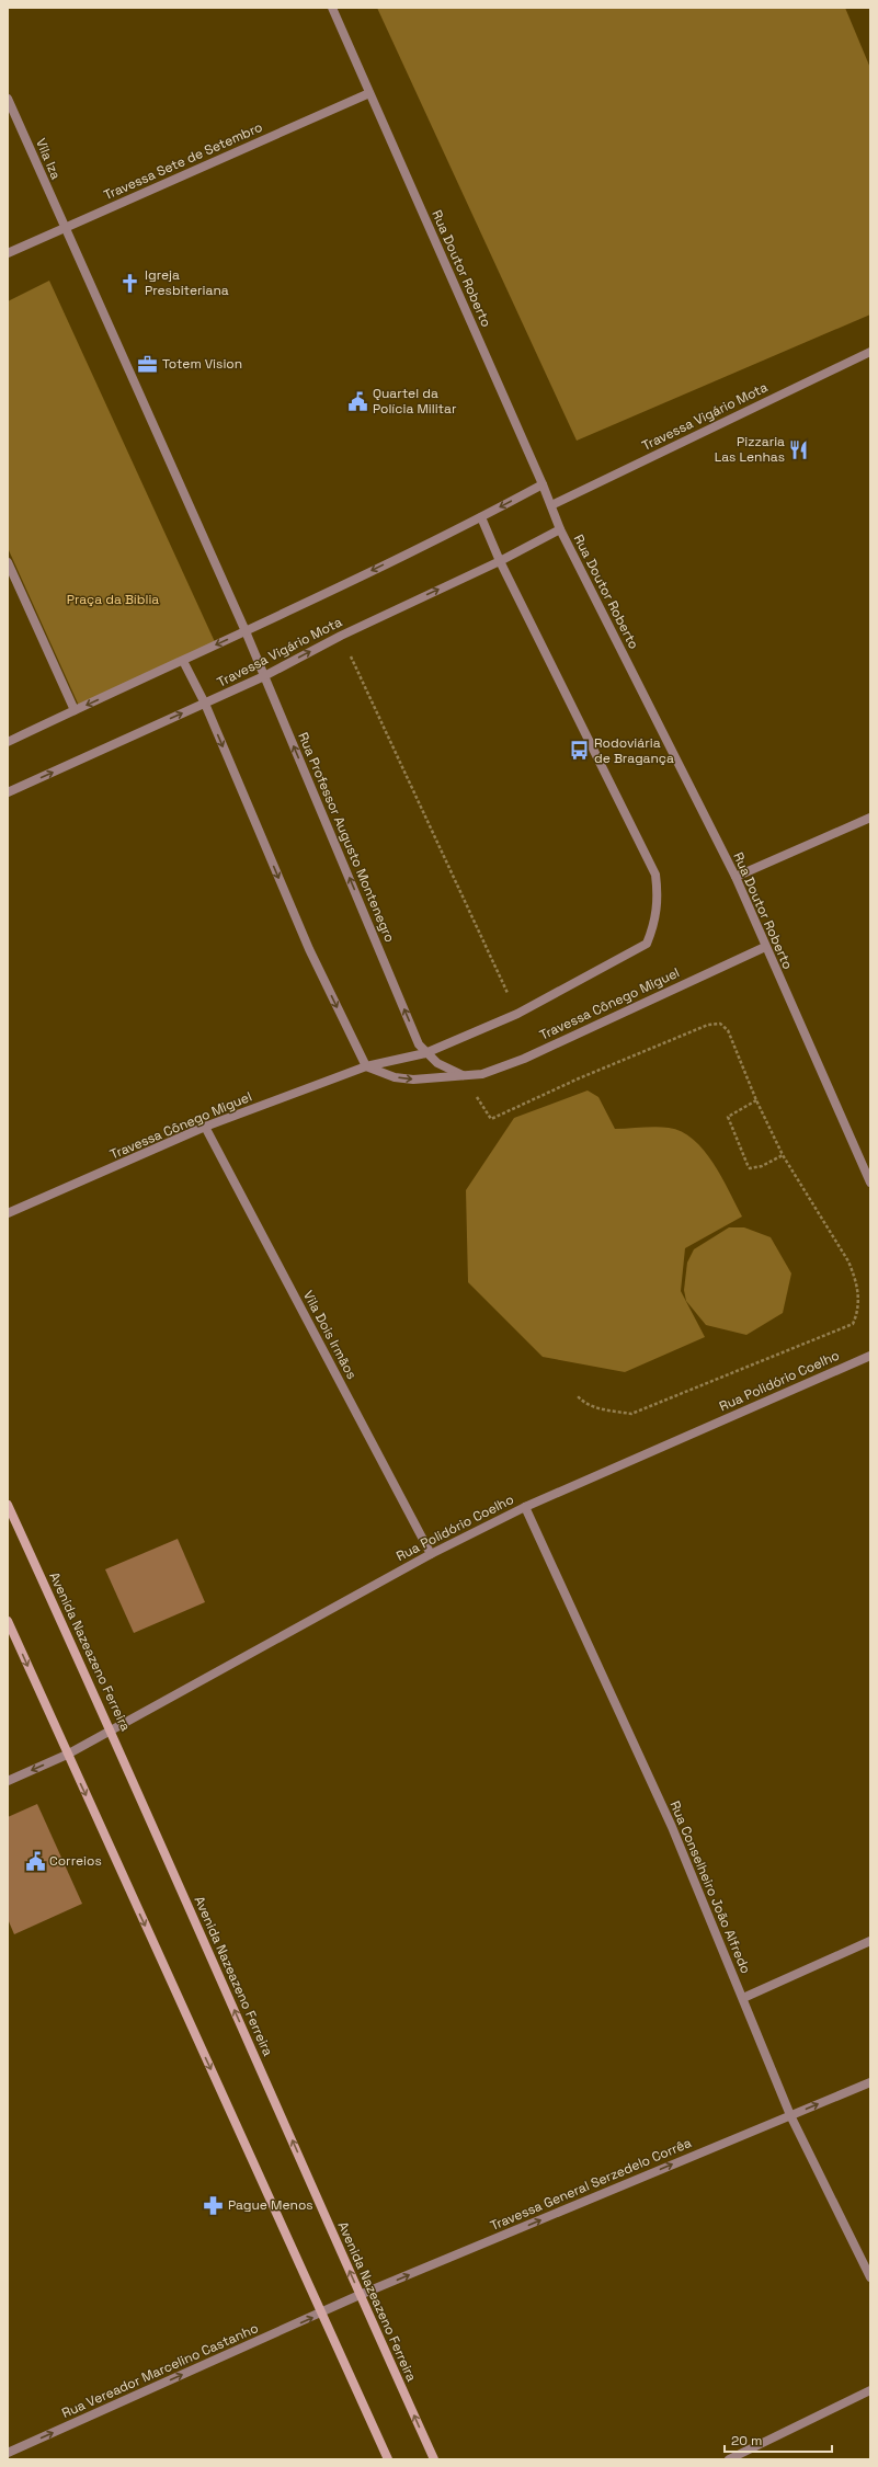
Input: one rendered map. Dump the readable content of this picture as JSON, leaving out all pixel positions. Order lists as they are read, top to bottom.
{
  "streets": {
    "main road": ["Avenida Nazeazeno Ferreira"],
    "street": [
      "Vila Iza",
      "Travessa Sete de Setembro",
      "Rua Doutor Roberto",
      "Travessa Vigário Mota",
      "Rua Professor Augusto Montenegro",
      "Travessa Cônego Miguel",
      "Vila Dois Irmãos",
      "Rua Polidório Coelho",
      "Rua Conselheiro João Alfredo",
      "Travessa General Serzedelo Corrêa",
      "Rua Vereador Marcelino Castanho"
    ]
  },
  "crossings": [
    ["Vila Iza", "Travessa Sete de Setembro"],
    ["Travessa Sete de Setembro", "Rua Doutor Roberto"],
    ["Rua Doutor Roberto", "Travessa Vigário Mota"],
    ["Rua Doutor Roberto", "Travessa Cônego Miguel"],
    ["Travessa Vigário Mota", "Rua Professor Augusto Montenegro"],
    ["Travessa Vigário Mota", "Travessa Cônego Miguel"],
    ["Rua Professor Augusto Montenegro", "Travessa Cônego Miguel"],
    ["Travessa Cônego Miguel", "Vila Dois Irmãos"],
    ["Vila Dois Irmãos", "Rua Polidório Coelho"],
    ["Rua Polidório Coelho", "Avenida Nazeazeno Ferreira"],
    ["Rua Polidório Coelho", "Rua Conselheiro João Alfredo"],
    ["Avenida Nazeazeno Ferreira", "Travessa General Serzedelo Corrêa"],
    ["Rua Conselheiro João Alfredo", "Travessa General Serzedelo Corrêa"],
    ["Travessa General Serzedelo Corrêa", "Rua Vereador Marcelino Castanho"]
  ],
  "one_way": ["Travessa General Serzedelo Corrêa", "Rua Vereador Marcelino Castanho"],
  "parks": ["Praça da Bíblia"],
  "places": {
    "church": ["Igreja Presbiteriana"],
    "office": ["Totem Vision"],
    "public building": ["Quartel da Polícia Militar", "Correios"],
    "restaurant": ["Pizzaria Las Lenhas"],
    "bus stop": ["Rodoviária de Bragança"],
    "pharmacy": ["Pague Menos"]
  },
  "scale_bar": "20 m"
}
